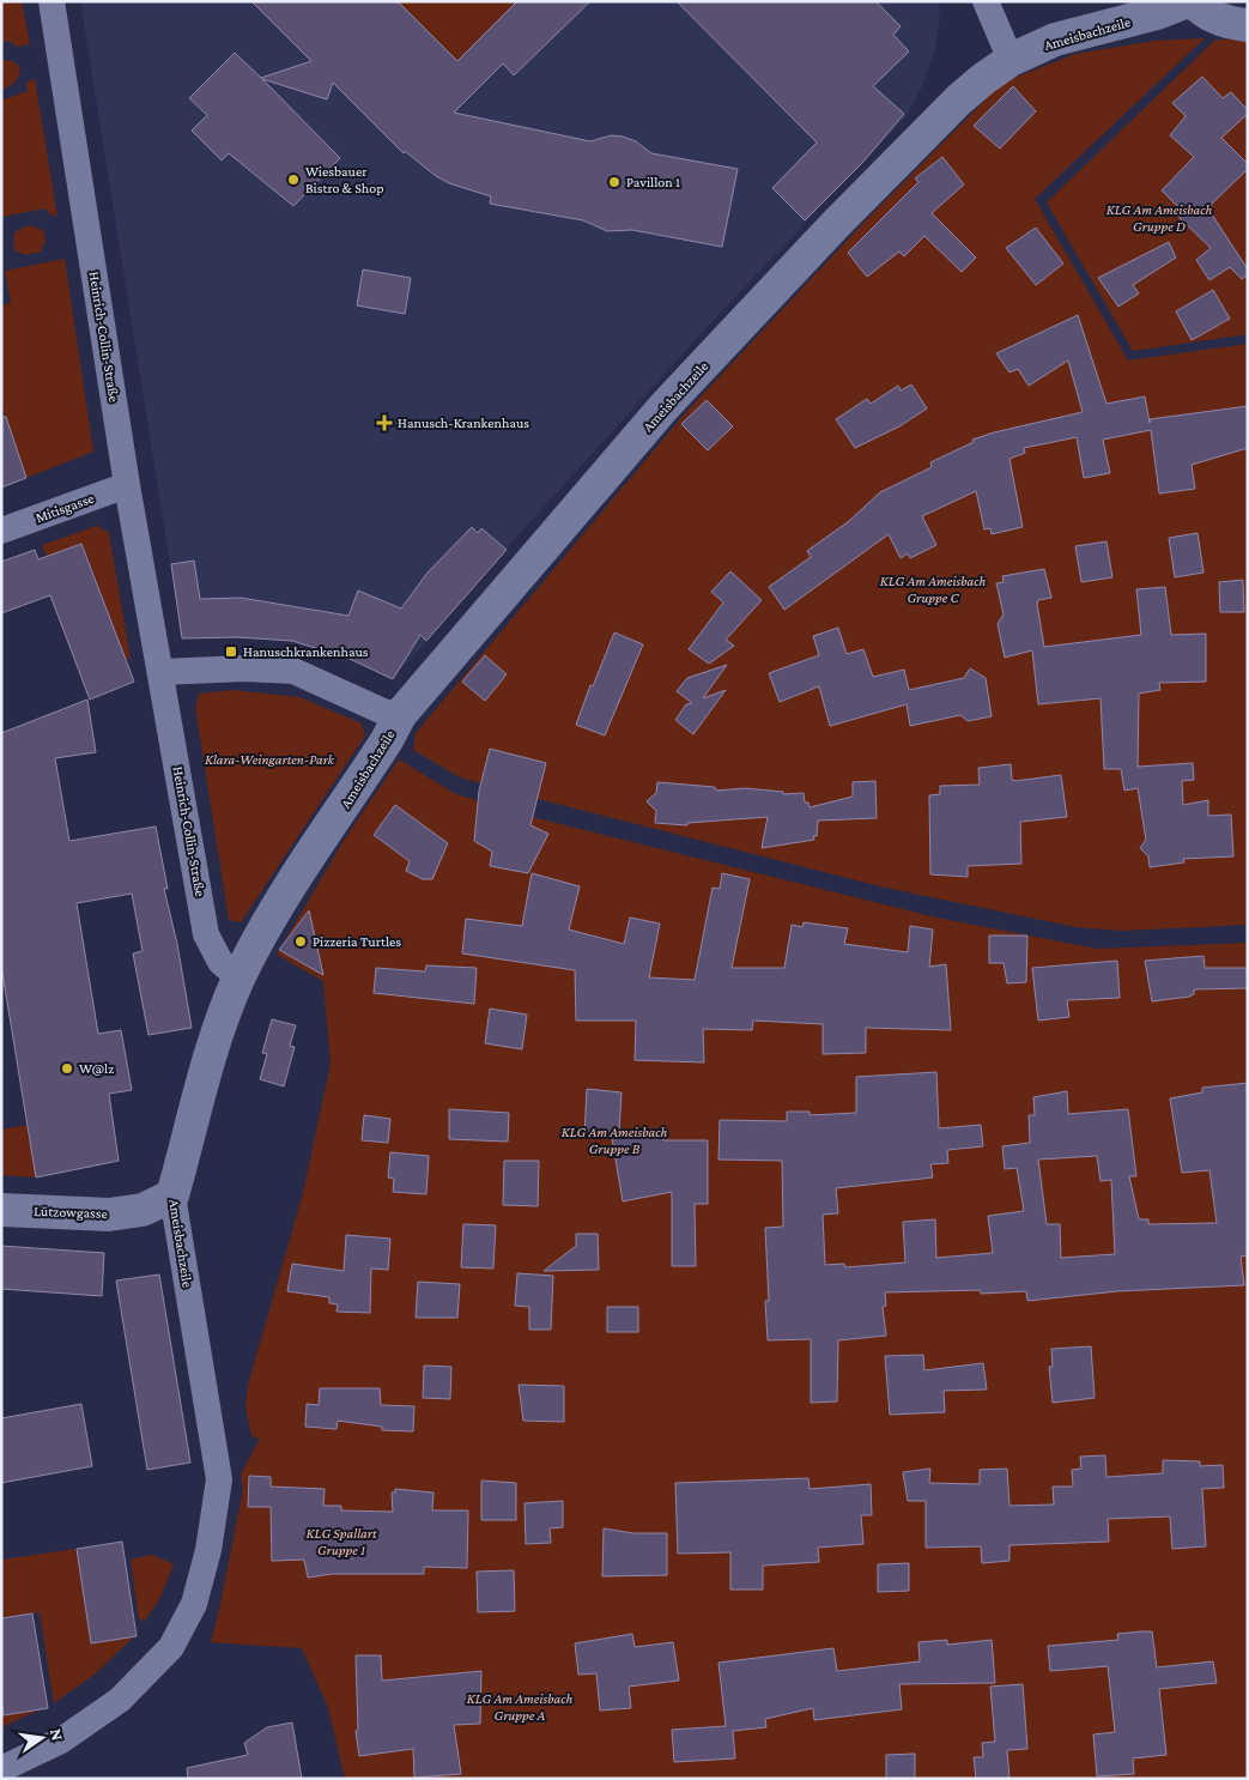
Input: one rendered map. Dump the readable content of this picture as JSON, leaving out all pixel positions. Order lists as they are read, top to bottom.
{
  "streets": {
    "street": [
      "Ameisbachzeile",
      "Heinrich-Collin-Straße",
      "Mitisgasse",
      "Lützowgasse"
    ]
  },
  "crossings": [
    ["Ameisbachzeile", "Heinrich-Collin-Straße"],
    ["Ameisbachzeile", "Lützowgasse"],
    ["Heinrich-Collin-Straße", "Mitisgasse"]
  ],
  "parks": [
    "KLG Am Ameisbach Gruppe D",
    "KLG Am Ameisbach Gruppe C",
    "Klara-Weingarten-Park",
    "KLG Am Ameisbach Gruppe B",
    "KLG Spallart Gruppe 1",
    "KLG Am Ameisbach Gruppe A"
  ],
  "places": {
    "other": [
      "Wiesbauer Bistro & Shop",
      "Pavillon 1",
      "Pizzeria Turtles",
      "W@lz"
    ],
    "health": ["Hanusch-Krankenhaus"],
    "transit": ["Hanuschkrankenhaus"]
  },
  "north": "right"
}
